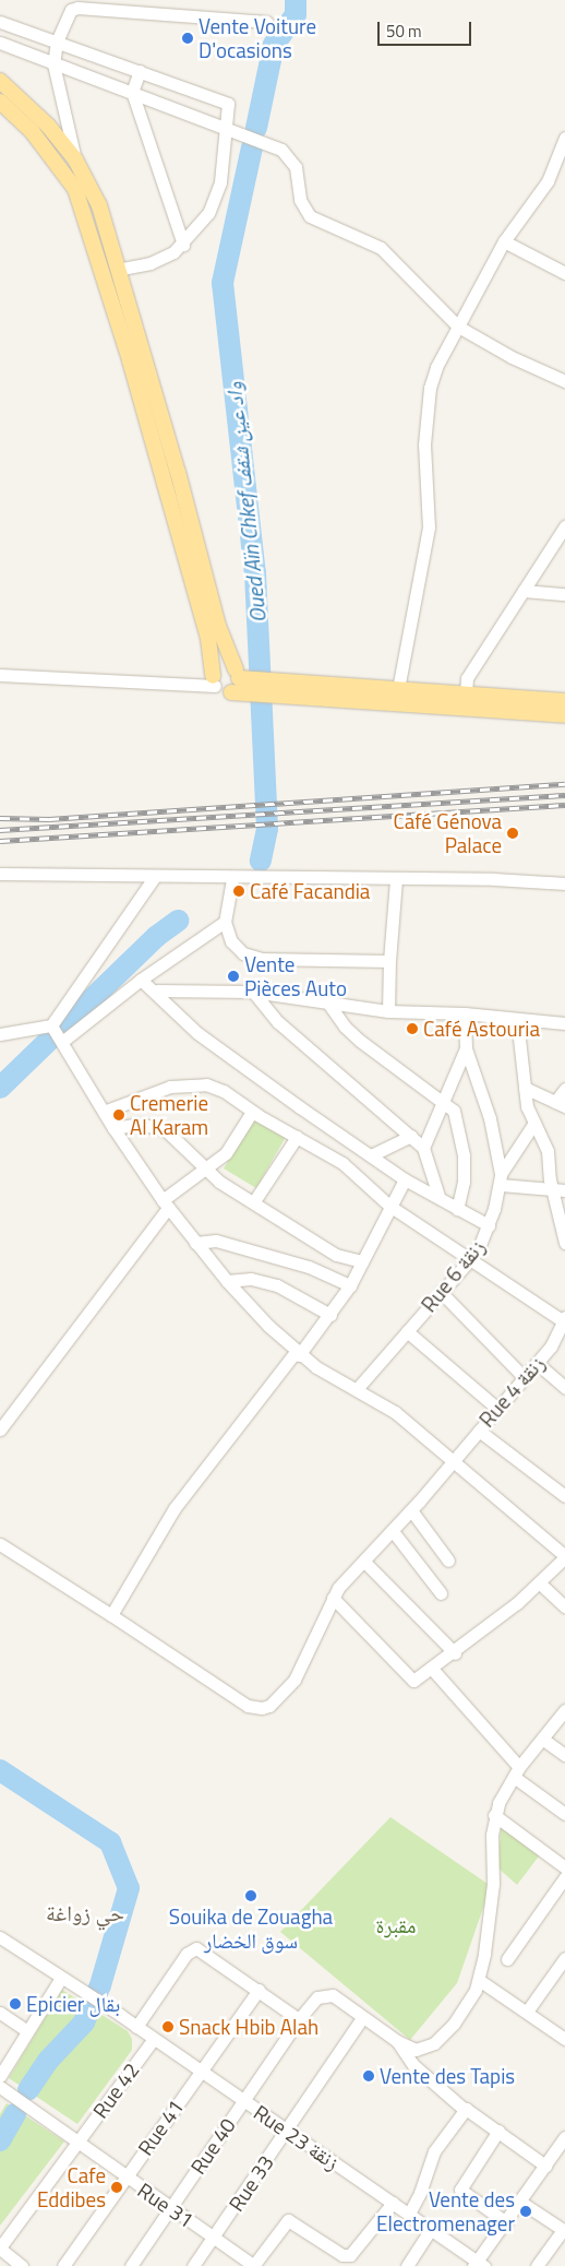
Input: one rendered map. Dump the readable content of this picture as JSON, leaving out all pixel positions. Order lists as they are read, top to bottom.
{
  "streets": {
    "street": [
      "Rue 6 زنقة",
      "Rue 4 زنقة",
      "Rue 42",
      "Rue 41",
      "Rue 23 زنقة",
      "Rue 40",
      "Rue 33",
      "Rue 31"
    ]
  },
  "crossings": [
    ["Rue 42", "Rue 23 زنقة"],
    ["Rue 42", "Rue 31"],
    ["Rue 41", "Rue 23 زنقة"],
    ["Rue 41", "Rue 31"],
    ["Rue 23 زنقة", "Rue 40"],
    ["Rue 23 زنقة", "Rue 33"],
    ["Rue 40", "Rue 33"],
    ["Rue 40", "Rue 31"],
    ["Rue 33", "Rue 31"]
  ],
  "districts": ["حي زواغة"],
  "water": ["Oued Aïn Chkef واد عين شقف"],
  "parks": ["مقبرة"],
  "places": [
    "Vente Voiture D'ocasions",
    "Café Génova Palace",
    "Café Facandia",
    "Vente Pièces Auto",
    "Café Astouria",
    "Cremerie Al Karam",
    "Souika de Zouagha سوق الخضار",
    "Epicier بقال",
    "Snack Hbib Alah",
    "Vente des Tapis",
    "Cafe Eddibes",
    "Vente des Electromenager"
  ],
  "scale_bar": "50 m"
}
